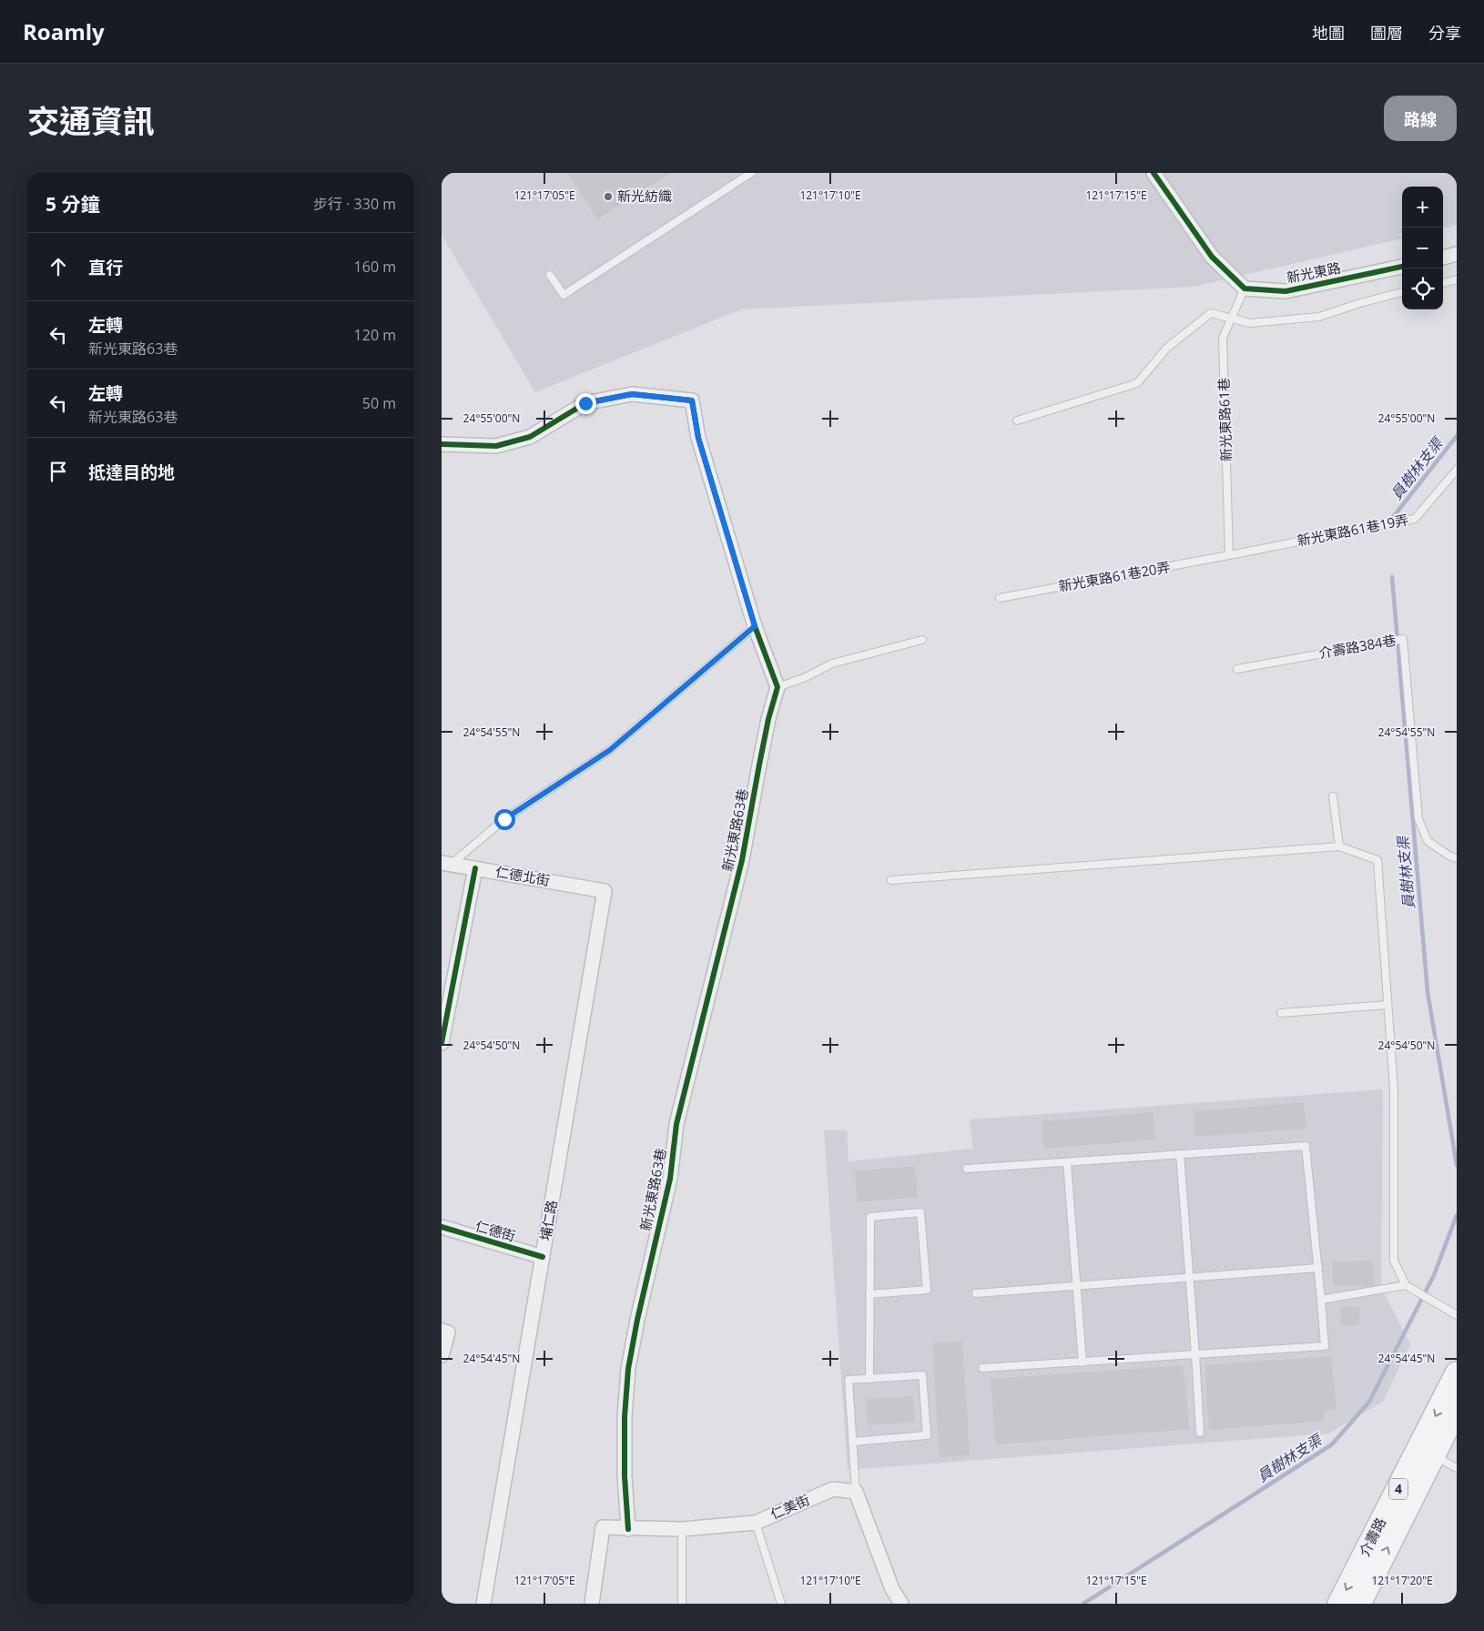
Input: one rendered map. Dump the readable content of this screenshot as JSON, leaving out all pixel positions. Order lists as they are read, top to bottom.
{
  "streets": {
    "main road": ["4", "介壽路"],
    "street": [
      "新光東路",
      "新光東路63巷",
      "仁德北街",
      "埔仁路",
      "仁德街",
      "仁美街"
    ],
    "lane": [
      "新光東路61巷",
      "新光東路61巷19弄",
      "新光東路61巷20弄",
      "介壽路384巷"
    ]
  },
  "crossings": [
    ["新光東路", "新光東路61巷"],
    ["新光東路61巷", "新光東路61巷19弄"],
    ["新光東路61巷", "新光東路61巷20弄"],
    ["新光東路61巷19弄", "新光東路61巷20弄"],
    ["新光東路63巷", "仁美街"],
    ["仁德北街", "埔仁路"],
    ["埔仁路", "仁德街"]
  ],
  "water": ["員樹林支渠"],
  "places": ["新光紡織"],
  "page": {
    "header": "Roamly",
    "nav": ["地圖", "圖層", "分享"],
    "title": "交通資訊",
    "buttons": "路線",
    "heading": ["5 分鐘", "步行 · 330 m"],
    "map_buttons": ["+", "−"],
    "list": [
      ["直行", "160 m"],
      ["左轉", "新光東路63巷", "120 m"],
      ["左轉", "新光東路63巷", "50 m"],
      "抵達目的地"
    ]
  },
  "coordinates": [
    "121°17'05\"E",
    "121°17'10\"E",
    "121°17'15\"E",
    "24°55'00\"N",
    "24°54'55\"N",
    "24°54'50\"N",
    "24°54'45\"N",
    "121°17'20\"E"
  ]
}
